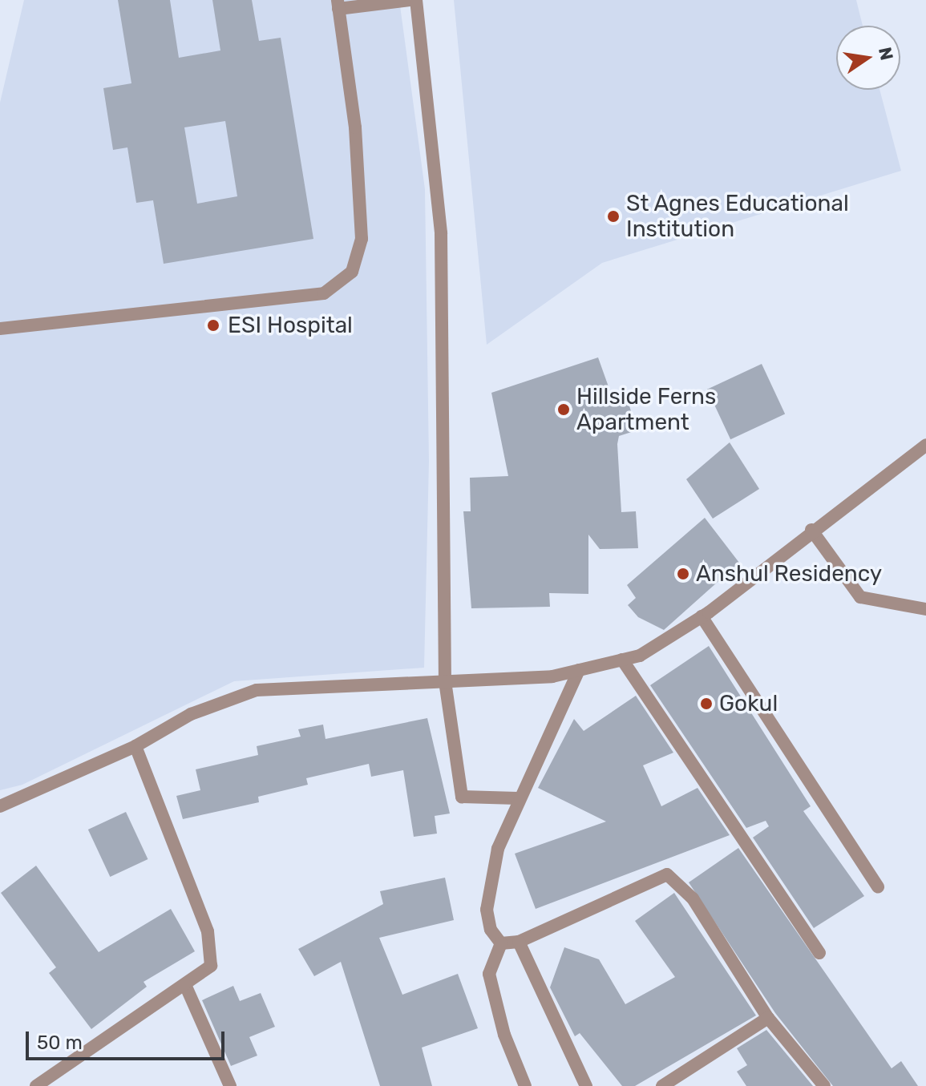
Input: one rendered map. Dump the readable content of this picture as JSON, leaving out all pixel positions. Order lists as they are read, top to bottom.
{
  "places": [
    "St Agnes Educational Institution",
    "ESI Hospital",
    "Hillside Ferns Apartment",
    "Anshul Residency",
    "Gokul"
  ],
  "scale_bar": "50 m",
  "north": "right"
}
